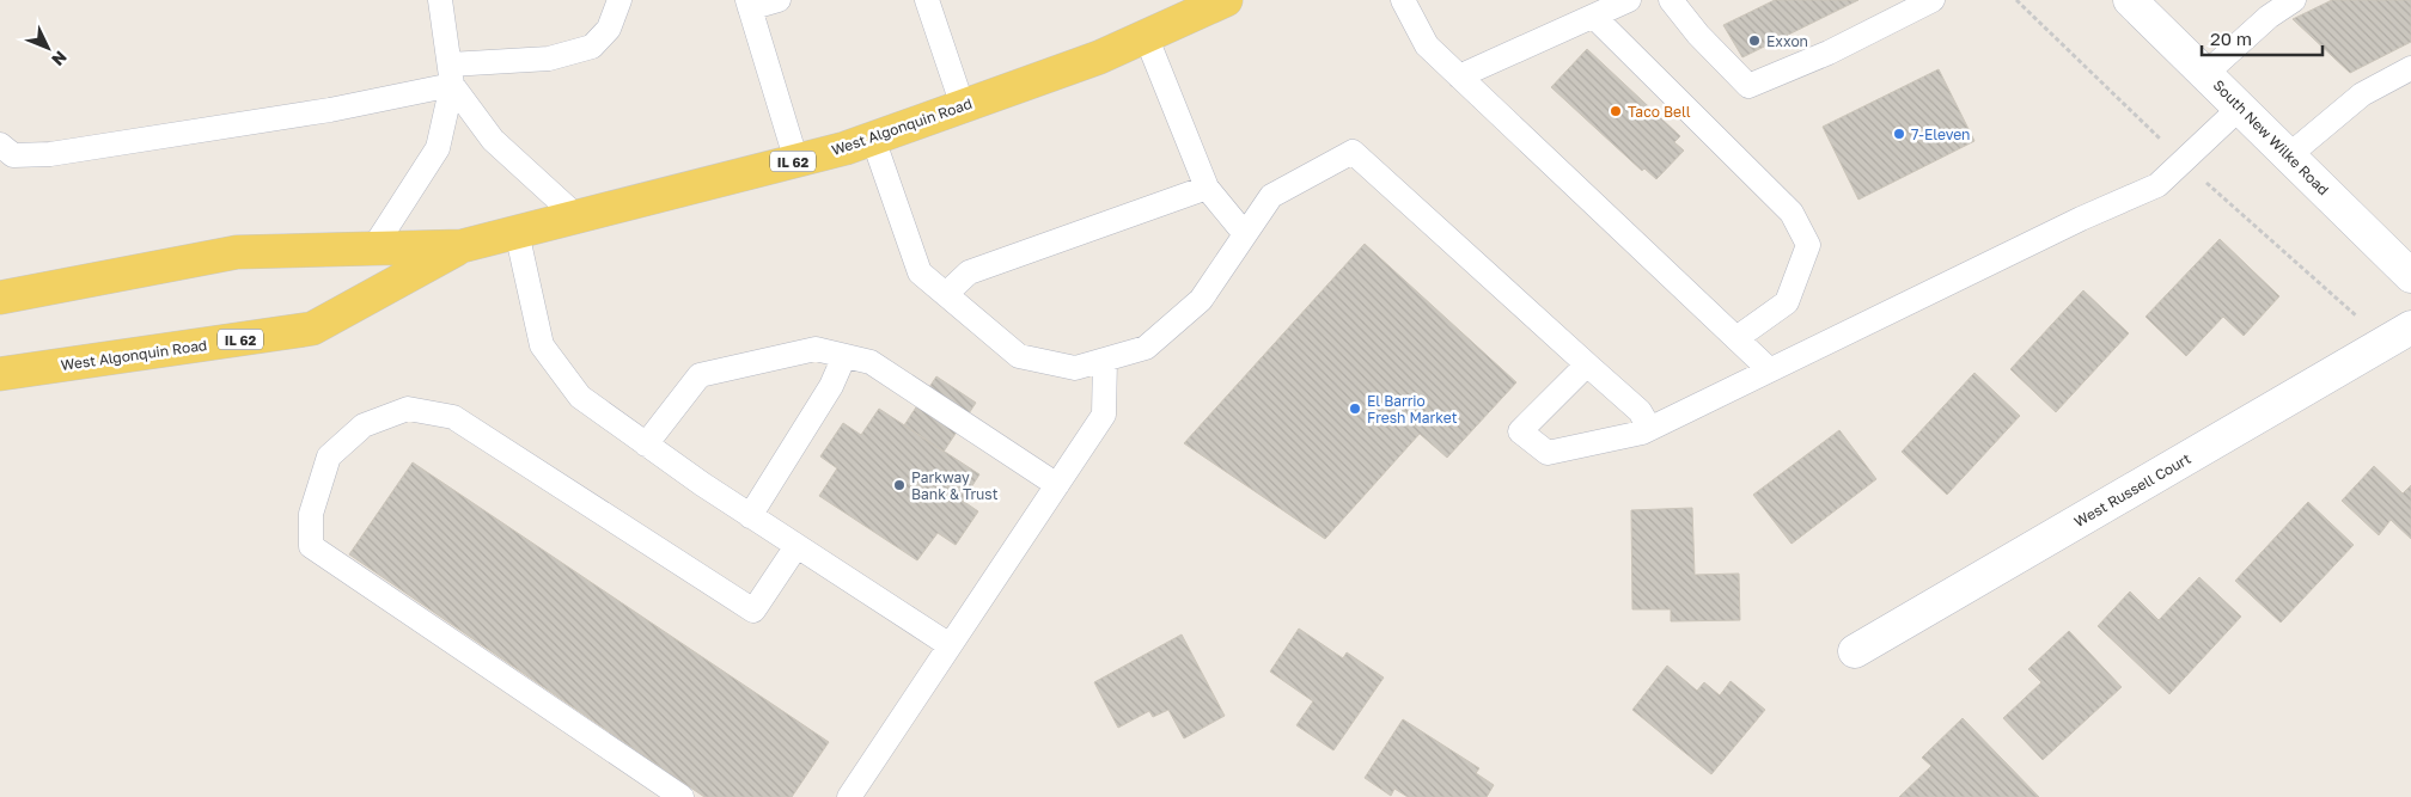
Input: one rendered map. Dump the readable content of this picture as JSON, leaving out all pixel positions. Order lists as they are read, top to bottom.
{
  "streets": {
    "main road": ["West Algonquin Road", "IL 62"],
    "street": ["South New Wilke Road", "West Russell Court"]
  },
  "places": [
    "Exxon",
    "Taco Bell",
    "7-Eleven",
    "El Barrio Fresh Market",
    "Parkway Bank & Trust"
  ],
  "scale_bar": "20 m",
  "north": "bottom right"
}
